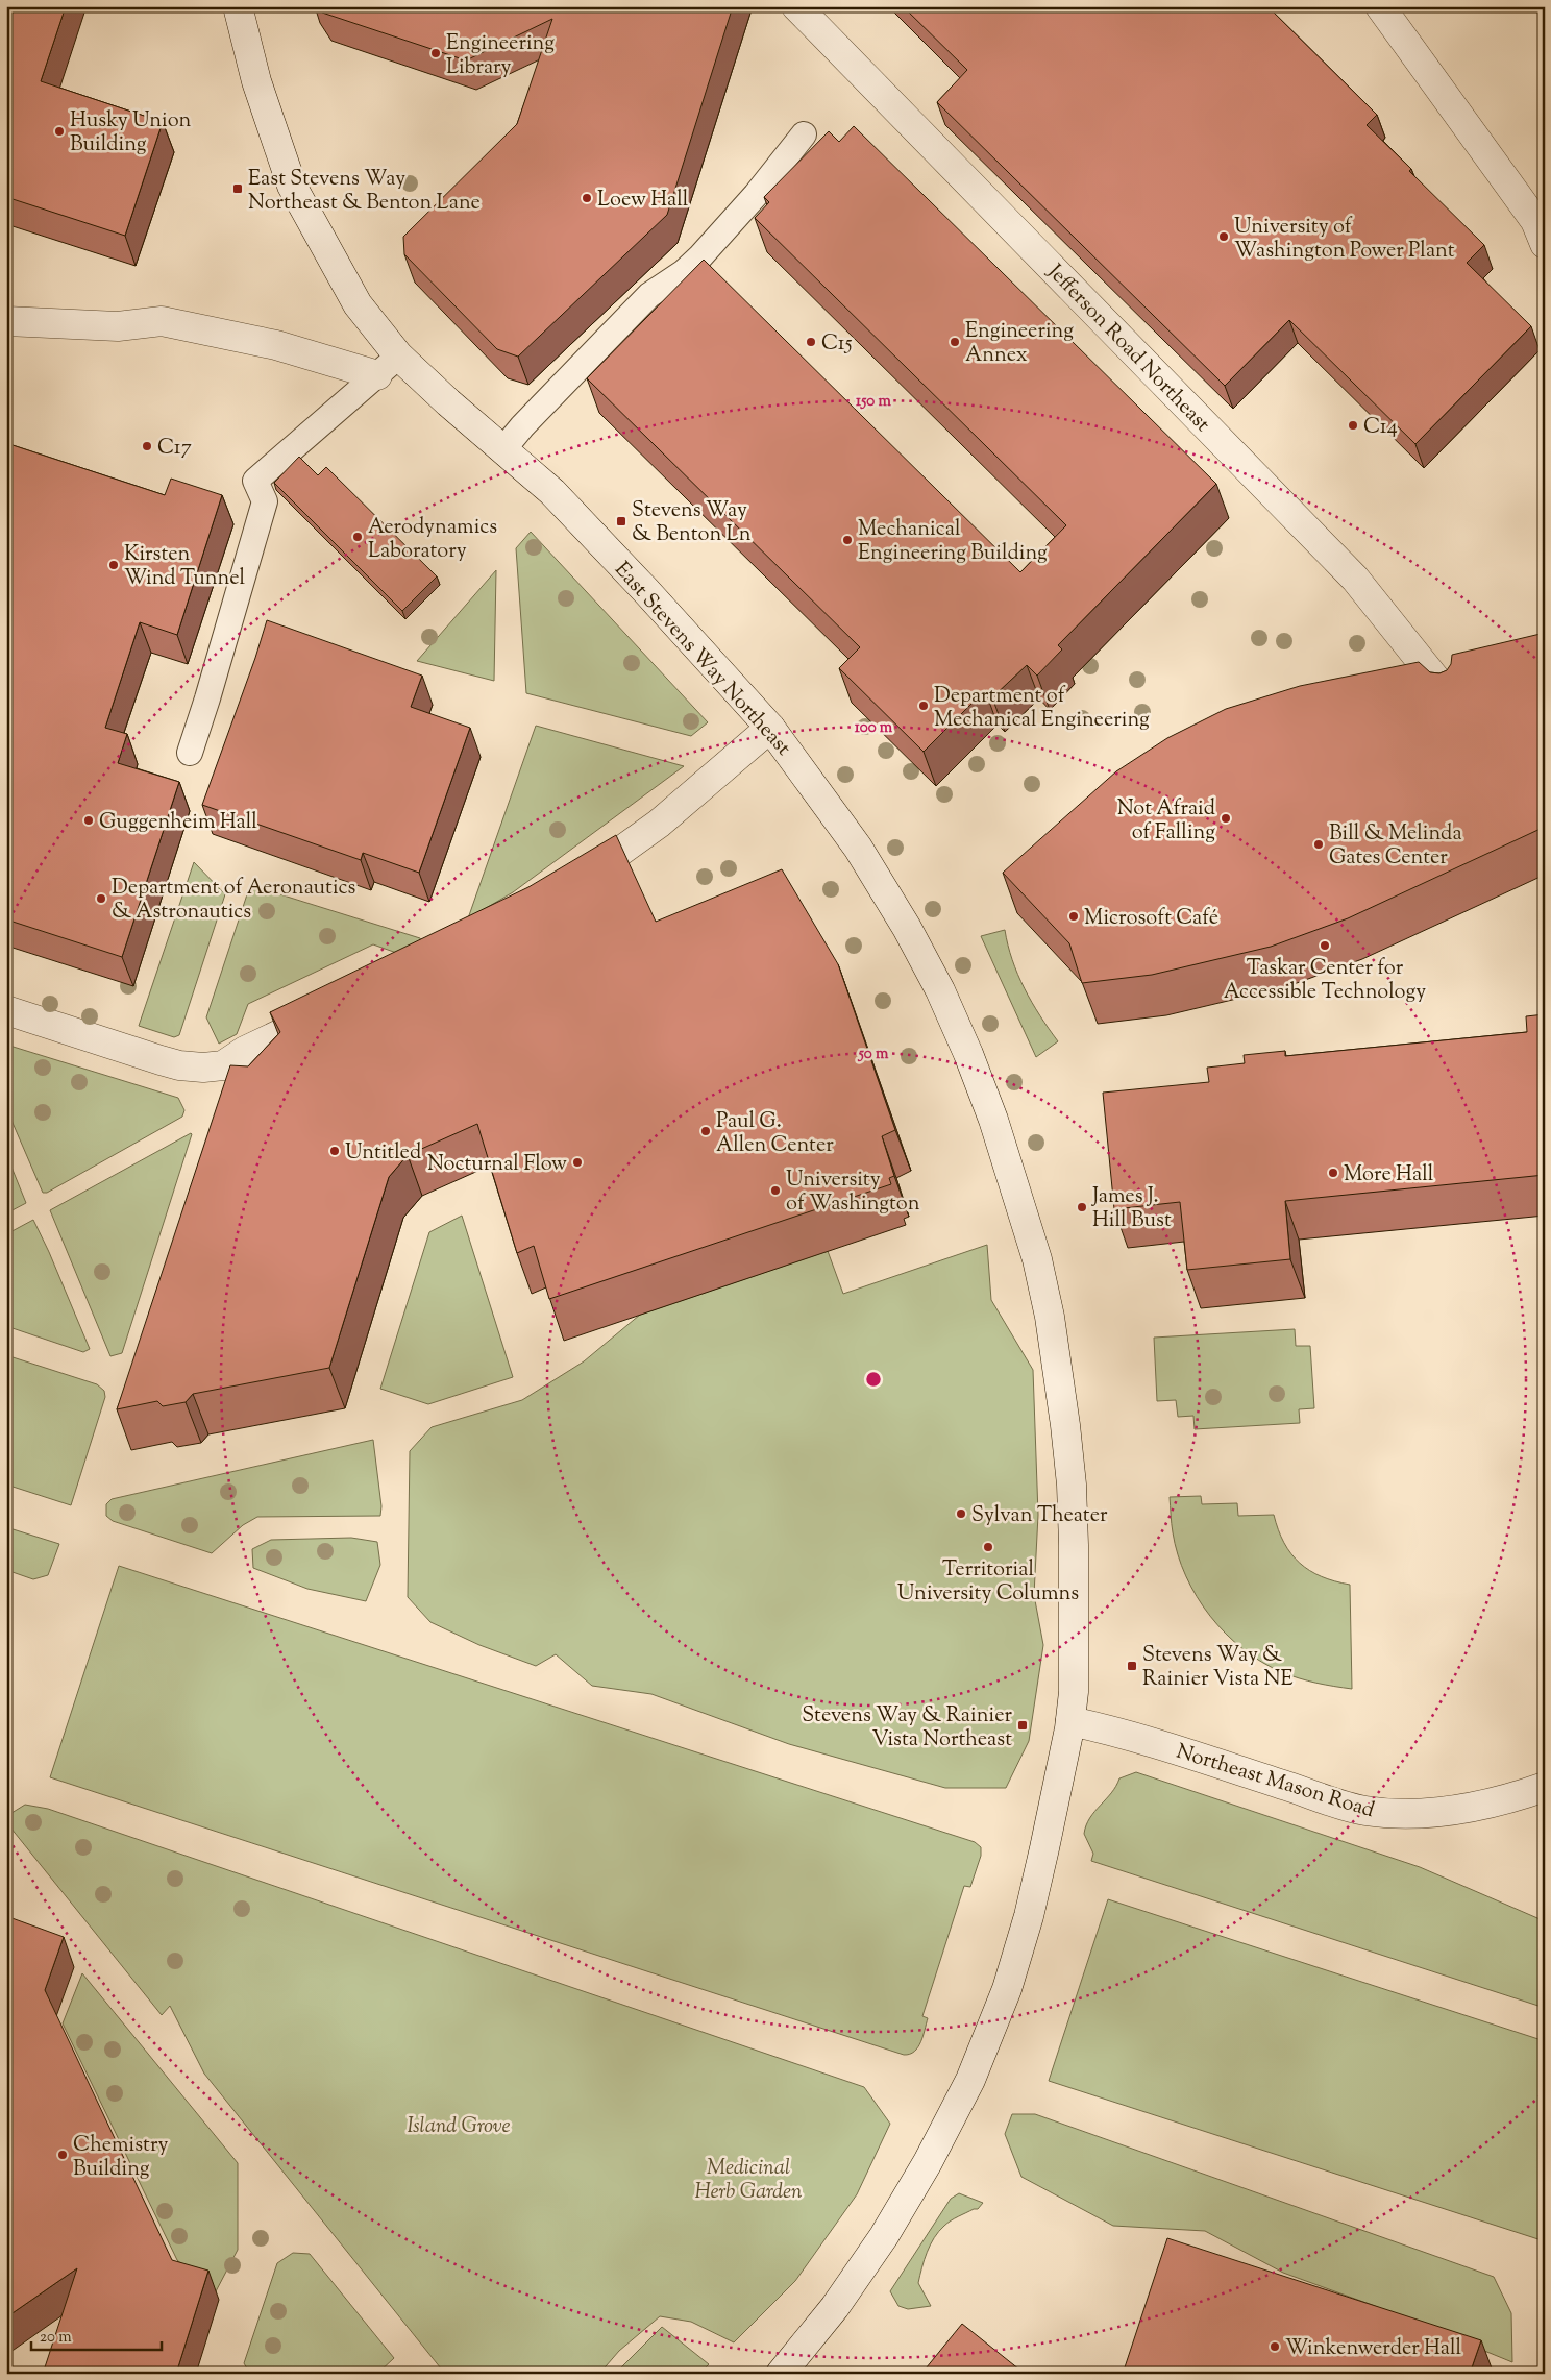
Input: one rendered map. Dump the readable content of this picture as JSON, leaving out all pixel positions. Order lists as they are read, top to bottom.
{
  "streets": {
    "street": ["Jefferson Road Northeast", "East Stevens Way Northeast", "Northeast Mason Road"]
  },
  "crossings": [
    ["East Stevens Way Northeast", "Northeast Mason Road"]
  ],
  "parks": ["Island Grove", "Medicinal Herb Garden"],
  "places": {
    "other": [
      "Engineering Library",
      "Husky Union Building",
      "Loew Hall",
      "University of Washington Power Plant",
      "C15",
      "Engineering Annex",
      "C14",
      "C17",
      "Aerodynamics Laboratory",
      "Mechanical Engineering Building",
      "Kirsten Wind Tunnel",
      "Department of Mechanical Engineering",
      "Not Afraid of Falling",
      "Guggenheim Hall",
      "Bill & Melinda Gates Center",
      "Department of Aeronautics & Astronautics",
      "Microsoft Café",
      "Taskar Center for Accessible Technology",
      "Paul G. Allen Center",
      "Untitled",
      "Nocturnal Flow",
      "More Hall",
      "University of Washington",
      "James J. Hill Bust",
      "Sylvan Theater",
      "Territorial University Columns",
      "Chemistry Building",
      "Winkenwerder Hall"
    ],
    "transit": [
      "East Stevens Way Northeast & Benton Lane",
      "Stevens Way & Benton Ln",
      "Stevens Way & Rainier Vista NE",
      "Stevens Way & Rainier Vista Northeast"
    ]
  },
  "scale_bar": "20 m",
  "rings": ["150 m", "100 m", "50 m"]
}
